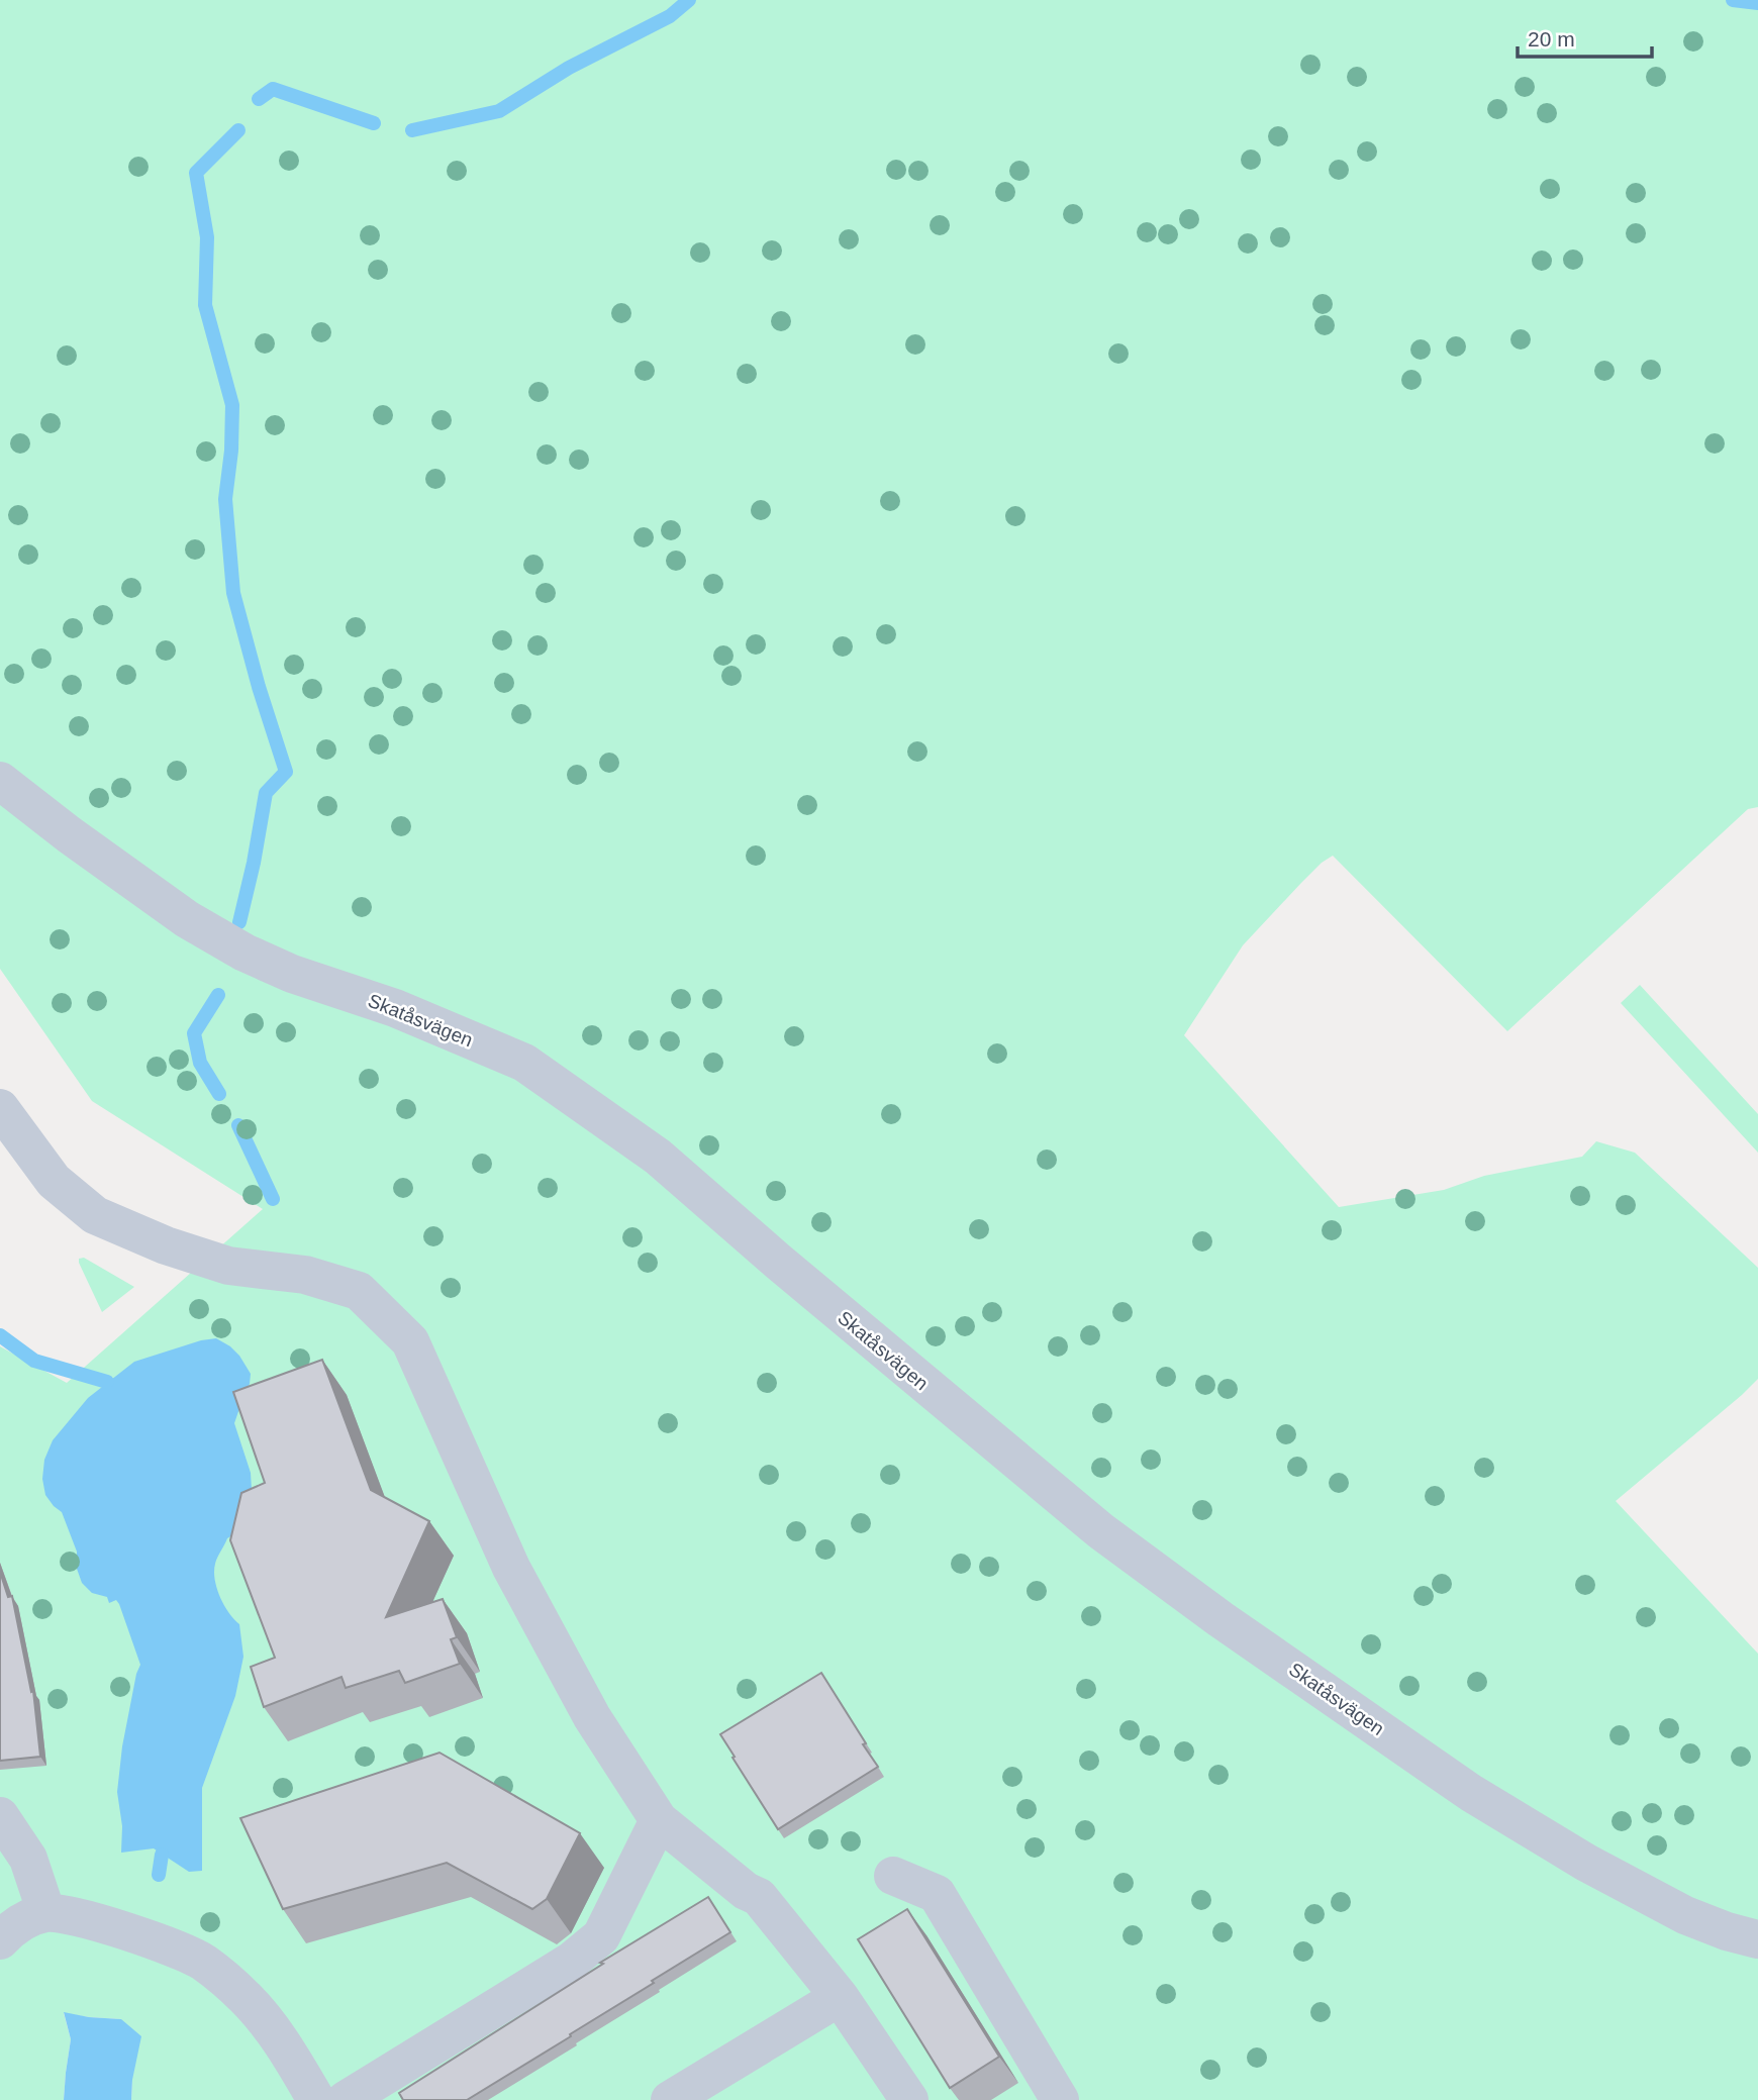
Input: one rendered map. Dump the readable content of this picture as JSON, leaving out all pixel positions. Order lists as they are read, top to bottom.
{
  "streets": {
    "street": ["Skatåsvägen"]
  },
  "scale_bar": "20 m"
}
